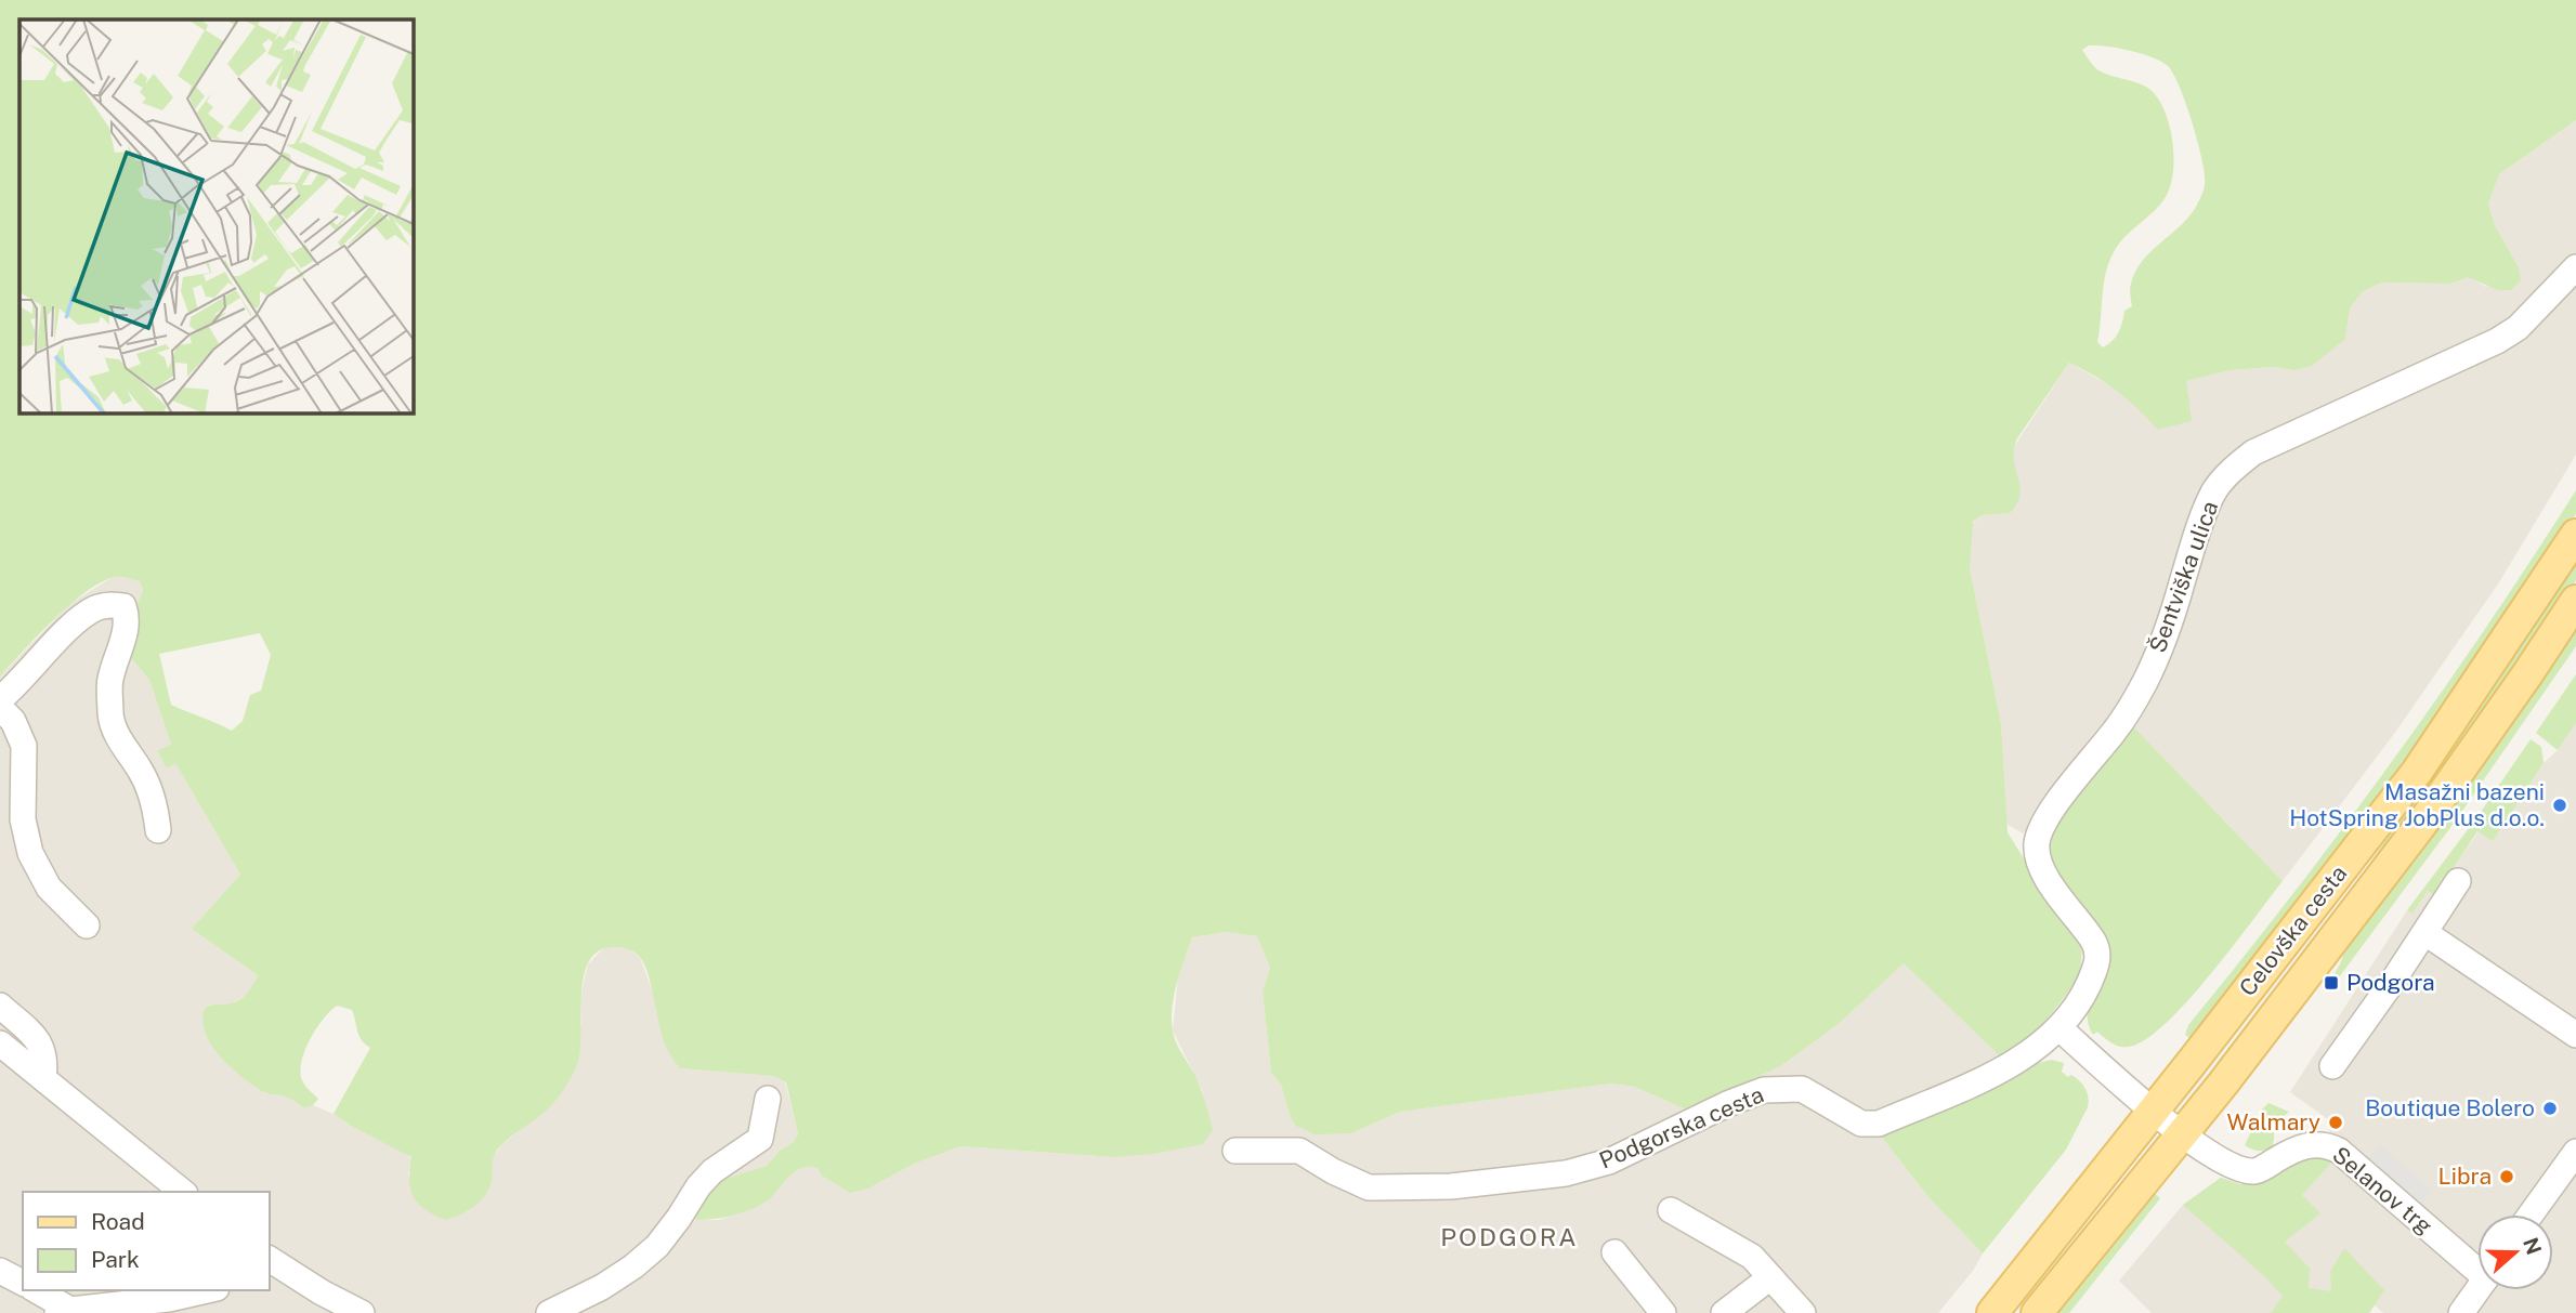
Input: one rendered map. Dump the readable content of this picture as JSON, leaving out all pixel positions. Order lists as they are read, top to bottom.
{
  "streets": {
    "main road": ["Celovška cesta"],
    "street": ["Šentviška ulica", "Podgorska cesta", "Selanov trg"]
  },
  "crossings": [
    ["Šentviška ulica", "Podgorska cesta"],
    ["Šentviška ulica", "Selanov trg"],
    ["Celovška cesta", "Selanov trg"],
    ["Podgorska cesta", "Selanov trg"]
  ],
  "districts": ["PODGORA"],
  "places": {
    "other": [
      "Masažni bazeni HotSpring JobPlus d.o.o.",
      "Boutique Bolero",
      "Walmary",
      "Libra"
    ],
    "transit": ["Podgora"]
  },
  "legend": ["Road", "Park"],
  "north": "right"
}
